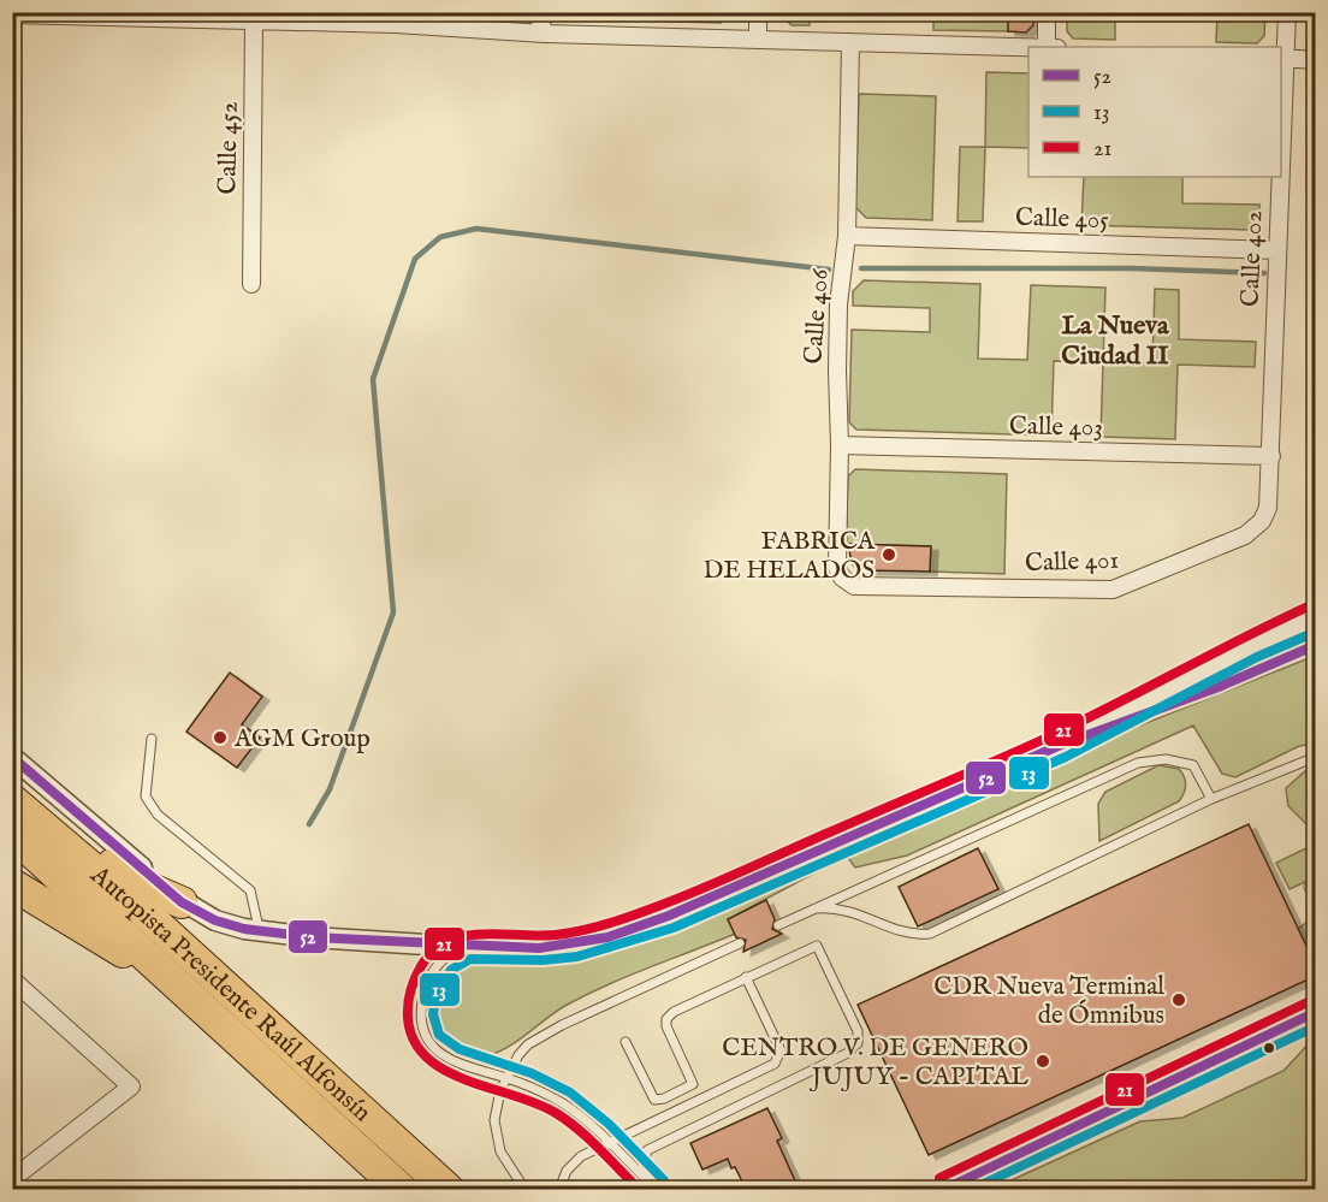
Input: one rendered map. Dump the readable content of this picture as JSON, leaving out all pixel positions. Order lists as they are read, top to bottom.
{
  "streets": {
    "highway": ["Autopista Presidente Raúl Alfonsín"],
    "street": [
      "Calle 452",
      "Calle 405",
      "Calle 402",
      "Calle 406",
      "Calle 403",
      "Calle 401"
    ]
  },
  "crossings": [
    ["Calle 405", "Calle 402"],
    ["Calle 405", "Calle 406"],
    ["Calle 402", "Calle 403"],
    ["Calle 402", "Calle 401"],
    ["Calle 406", "Calle 403"],
    ["Calle 406", "Calle 401"]
  ],
  "districts": ["La Nueva Ciudad II"],
  "places": [
    "FABRICA DE HELADOS",
    "AGM Group",
    "CDR Nueva Terminal de Ómnibus",
    "CENTRO V. DE GENERO JUJUY - CAPITAL"
  ],
  "lines": ["transit line 21", "transit line 13", "transit line 52"],
  "legend": ["52", "13", "21"]
}
